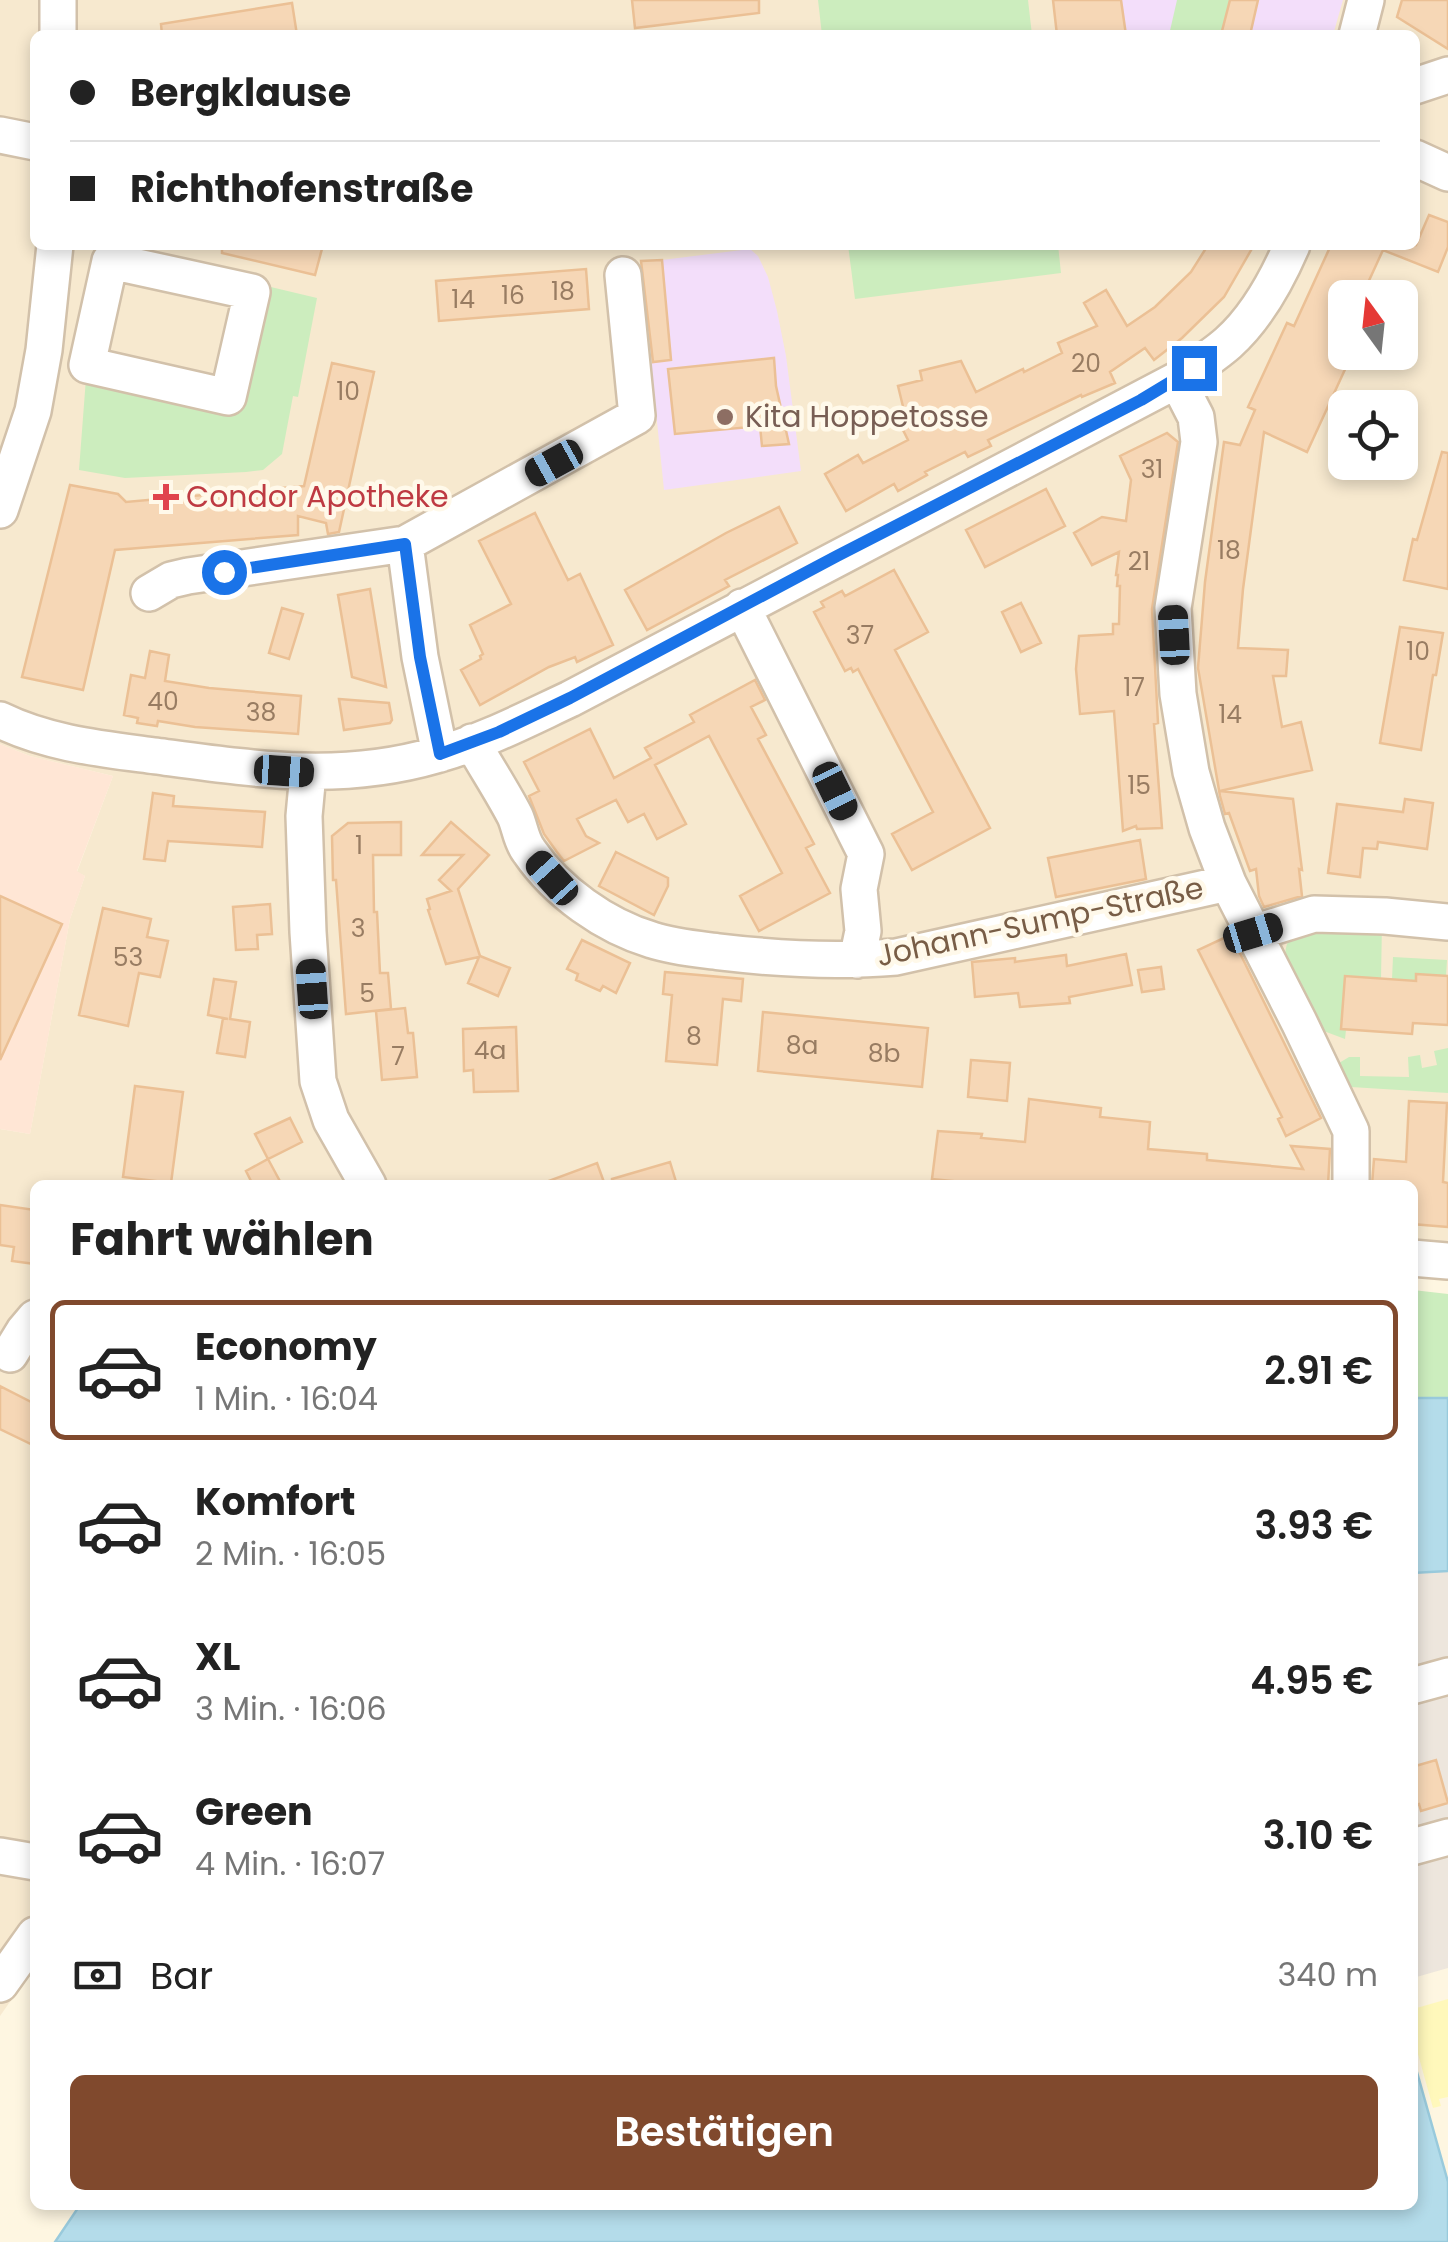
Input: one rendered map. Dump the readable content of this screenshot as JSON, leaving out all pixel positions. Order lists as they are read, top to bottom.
{
  "streets": {
    "street": ["Johann-Sump-Straße"]
  },
  "places": {
    "other": ["Kita Hoppetosse"],
    "health": ["Condor Apotheke"]
  },
  "house_numbers": [
    "18",
    "16",
    "14",
    "20",
    "10",
    "31",
    "18",
    "21",
    "37",
    "10",
    "17",
    "40",
    "38",
    "14",
    "15",
    "1",
    "3",
    "53",
    "5",
    "8",
    "8a",
    "4a",
    "8b",
    "7"
  ],
  "north": "top",
  "page": {
    "banner": ["Bergklause", "Richthofenstraße"],
    "heading": "Fahrt wählen",
    "list": [
      {
        "name": "Economy",
        "note": "1 Min. · 16:04",
        "value": "2.91 €"
      },
      {
        "name": "Komfort",
        "note": "2 Min. · 16:05",
        "value": "3.93 €"
      },
      {
        "name": "XL",
        "note": "3 Min. · 16:06",
        "value": "4.95 €"
      },
      {
        "name": "Green",
        "note": "4 Min. · 16:07",
        "value": "3.10 €"
      }
    ],
    "pay": ["Bar", "340 m"],
    "buttons": "Bestätigen"
  }
}
